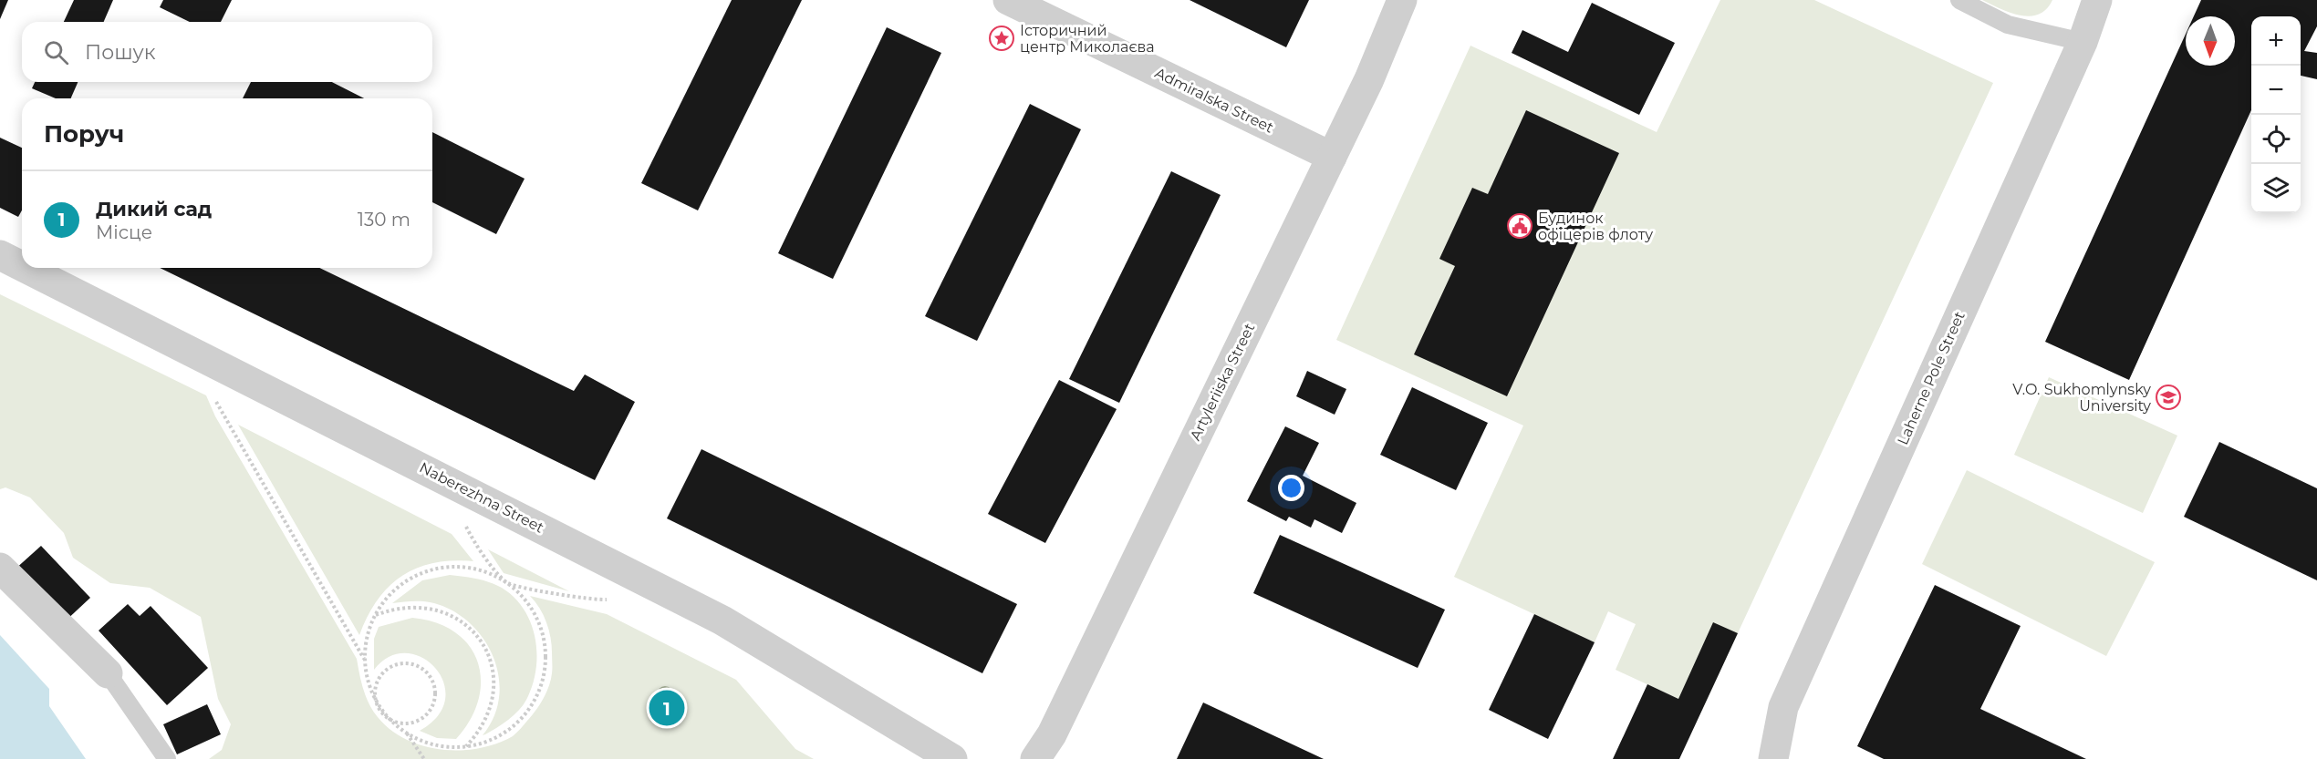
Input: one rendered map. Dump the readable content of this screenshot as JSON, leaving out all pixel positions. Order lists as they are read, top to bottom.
{
  "streets": {
    "street": [
      "Admiralska Street",
      "Laherne Pole Street",
      "Artyleriiska Street",
      "Naberezhna Street"
    ]
  },
  "crossings": [
    ["Admiralska Street", "Artyleriiska Street"]
  ],
  "places": {
    "place": ["Історичний центр Миколаєва"],
    "public building": ["Будинок офіцерів флоту"],
    "school or university": ["V.O. Sukhomlynsky University"]
  },
  "north": "bottom",
  "page": {
    "map_buttons": ["+", "−"],
    "search": "Пошук",
    "heading": "Поруч",
    "list": [
      {
        "mark": "1",
        "name": "Дикий сад",
        "note": "Місце",
        "value": "130 m"
      }
    ],
    "pins": "1"
  }
}
